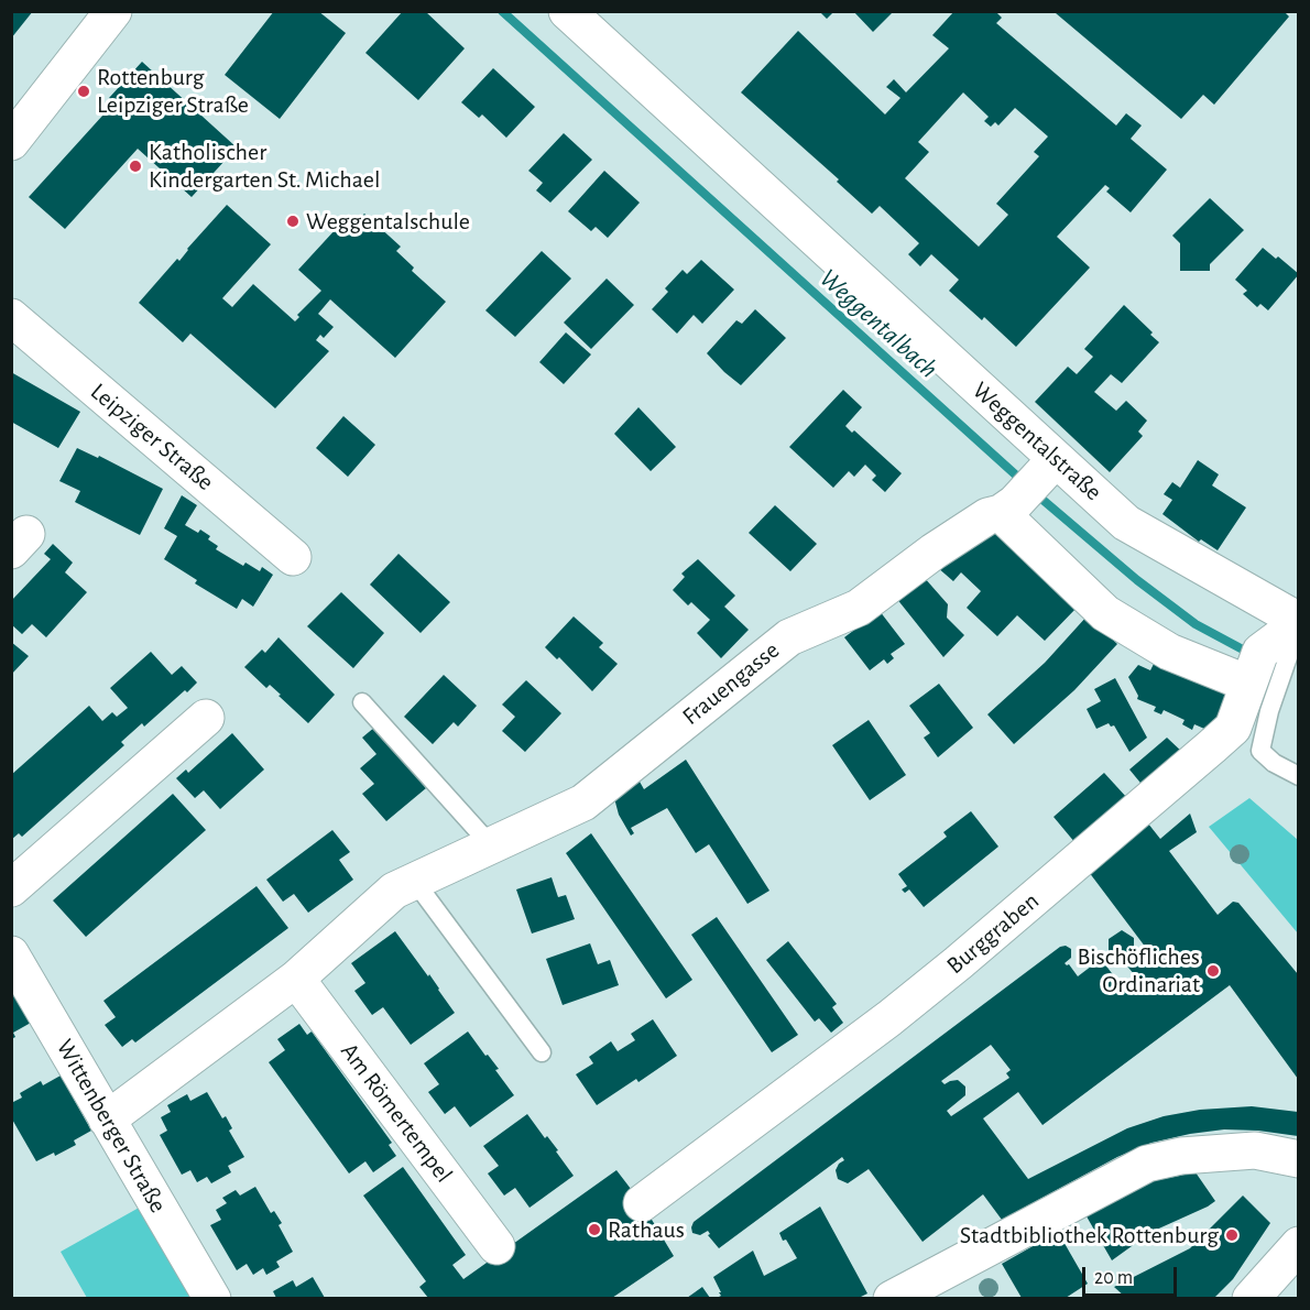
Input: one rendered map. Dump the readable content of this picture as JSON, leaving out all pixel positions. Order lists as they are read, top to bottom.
{
  "streets": {
    "street": [
      "Leipziger Straße",
      "Weggentalstraße",
      "Frauengasse",
      "Burggraben",
      "Am Römertempel",
      "Wittenberger Straße"
    ]
  },
  "crossings": [
    ["Weggentalstraße", "Frauengasse"],
    ["Weggentalstraße", "Burggraben"]
  ],
  "water": ["Weggentalbach"],
  "places": [
    "Rottenburg Leipziger Straße",
    "Katholischer Kindergarten St. Michael",
    "Weggentalschule",
    "Bischöfliches Ordinariat",
    "Rathaus",
    "Stadtbibliothek Rottenburg"
  ],
  "scale_bar": "20 m"
}
